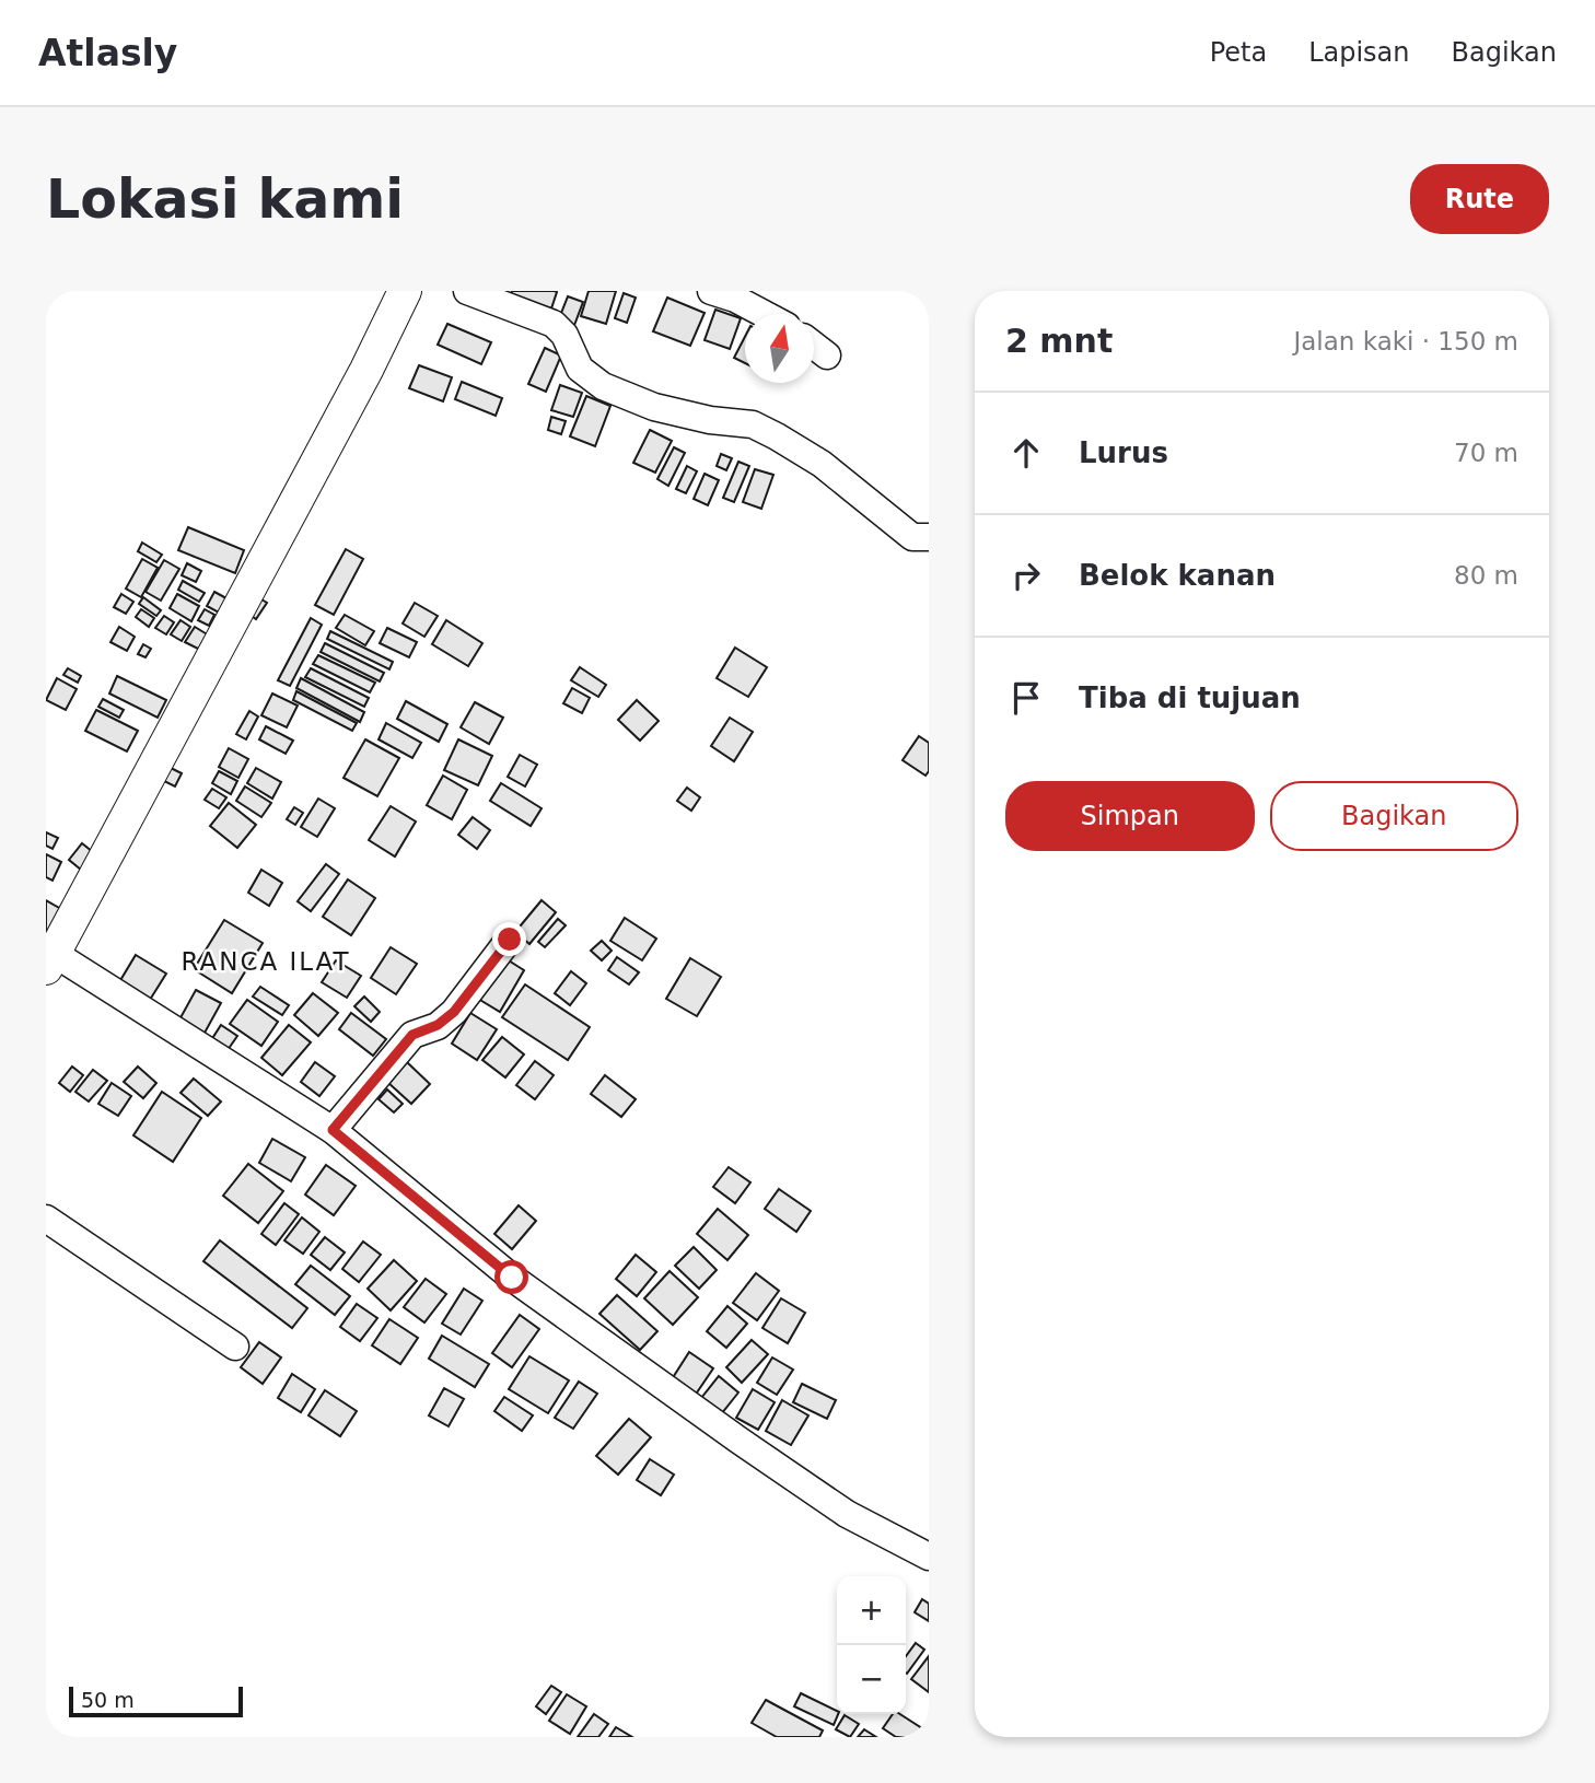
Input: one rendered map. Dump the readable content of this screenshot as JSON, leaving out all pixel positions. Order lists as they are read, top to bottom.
{
  "districts": ["RANCA ILAT"],
  "scale_bar": "50 m",
  "north": "top",
  "page": {
    "header": "Atlasly",
    "nav": ["Peta", "Lapisan", "Bagikan"],
    "buttons": [
      "Rute",
      ["Simpan", "Bagikan"]
    ],
    "title": "Lokasi kami",
    "heading": ["2 mnt", "Jalan kaki · 150 m"],
    "list": [
      ["Lurus", "70 m"],
      ["Belok kanan", "80 m"],
      "Tiba di tujuan"
    ],
    "map_buttons": ["+", "−"],
    "scale": "50 m"
  }
}
